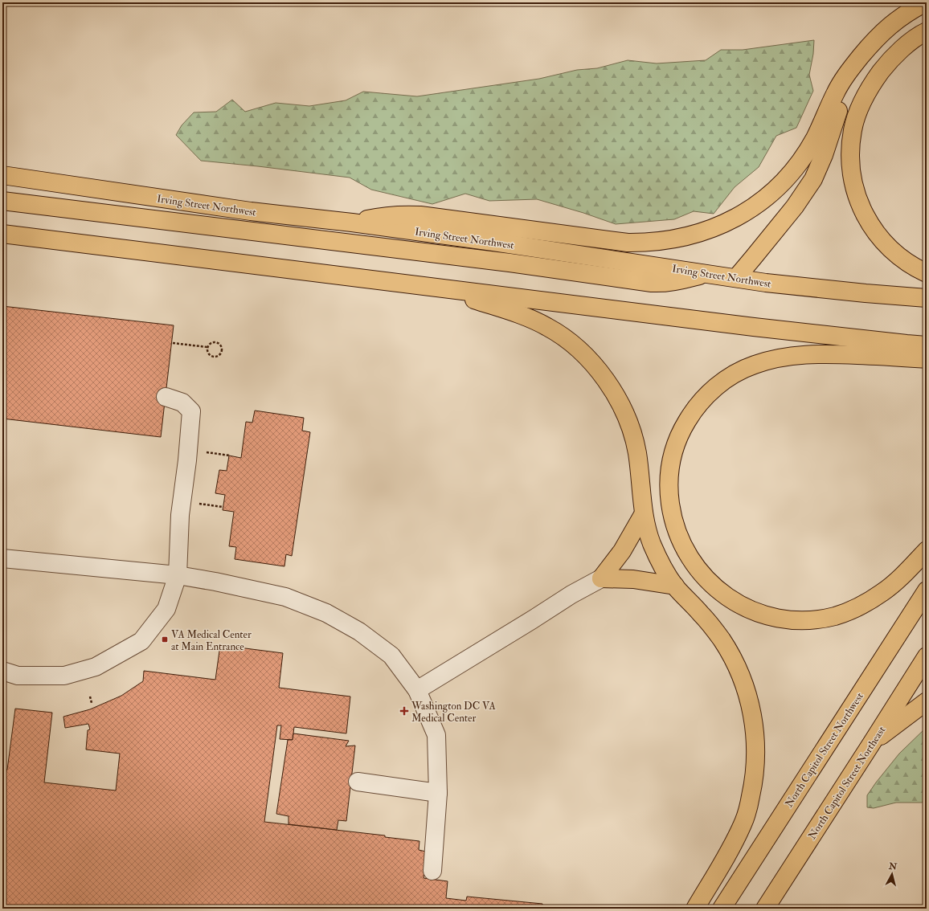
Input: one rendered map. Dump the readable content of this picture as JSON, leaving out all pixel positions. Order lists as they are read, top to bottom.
{
  "streets": {
    "main road": ["Irving Street Northwest", "North Capitol Street Northwest", "North Capitol Street Northeast"]
  },
  "places": {
    "transit": ["VA Medical Center at Main Entrance"],
    "health": ["Washington DC VA Medical Center"]
  },
  "north": "top"
}
